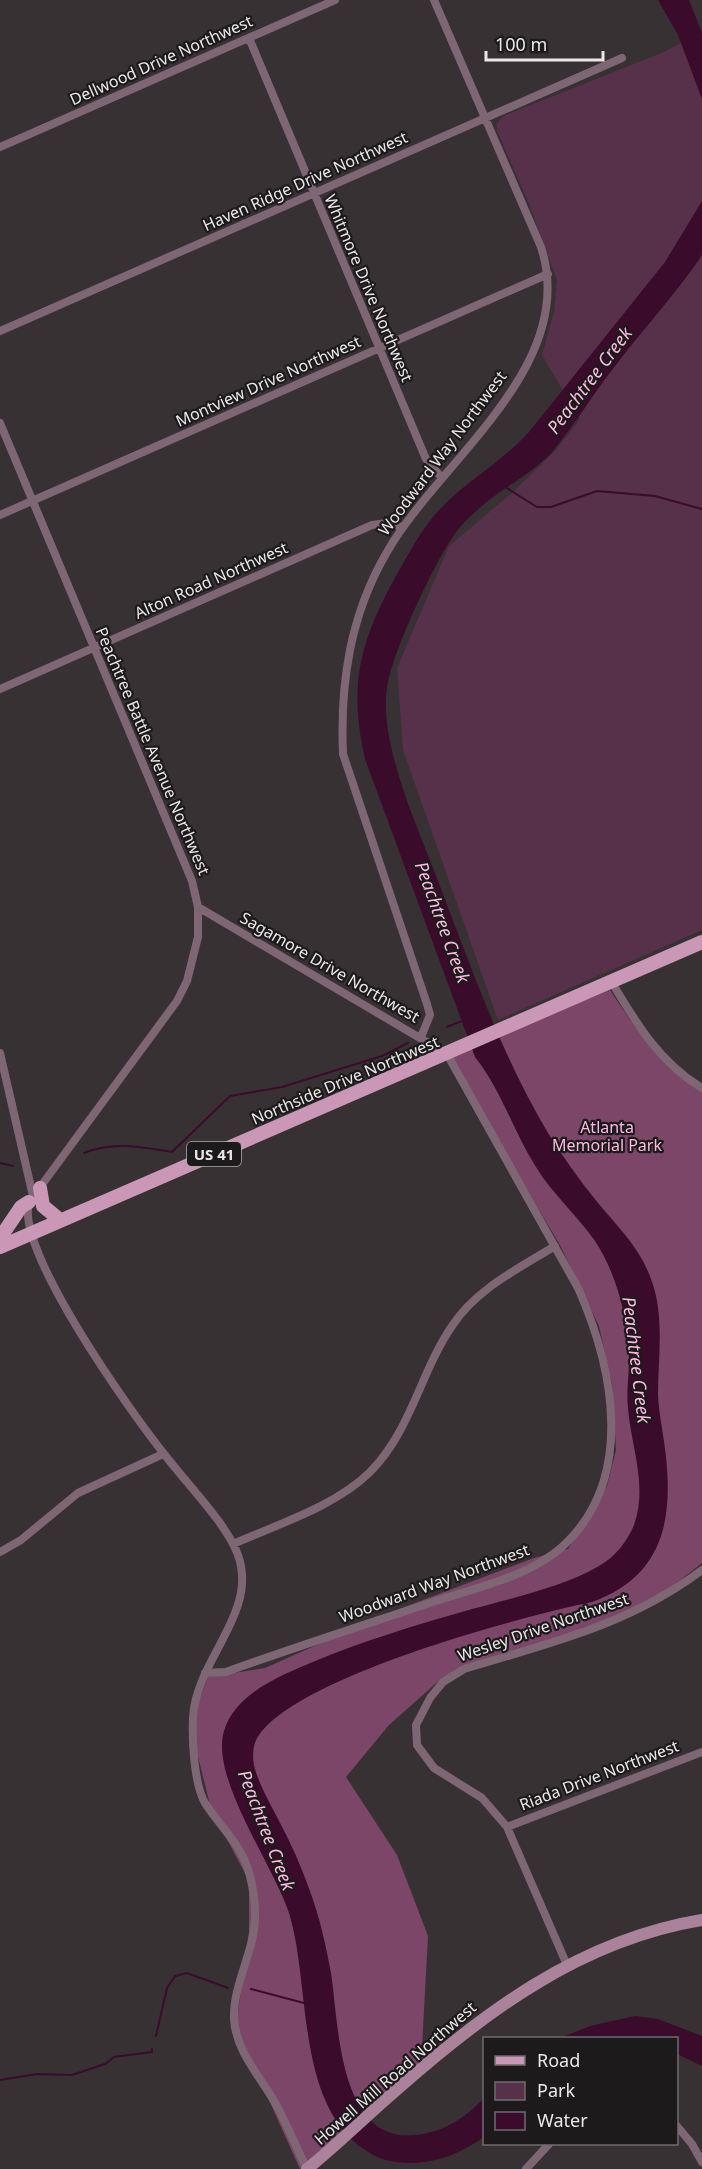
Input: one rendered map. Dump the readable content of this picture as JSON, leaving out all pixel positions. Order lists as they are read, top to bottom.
{
  "streets": {
    "main road": ["Northside Drive Northwest", "US 41", "Howell Mill Road Northwest"],
    "street": [
      "Dellwood Drive Northwest",
      "Haven Ridge Drive Northwest",
      "Whitmore Drive Northwest",
      "Montview Drive Northwest",
      "Woodward Way Northwest",
      "Alton Road Northwest",
      "Peachtree Battle Avenue Northwest",
      "Sagamore Drive Northwest",
      "Wesley Drive Northwest",
      "Riada Drive Northwest"
    ]
  },
  "crossings": [
    ["Dellwood Drive Northwest", "Whitmore Drive Northwest"],
    ["Haven Ridge Drive Northwest", "Whitmore Drive Northwest"],
    ["Haven Ridge Drive Northwest", "Woodward Way Northwest"],
    ["Whitmore Drive Northwest", "Montview Drive Northwest"],
    ["Whitmore Drive Northwest", "Woodward Way Northwest"],
    ["Montview Drive Northwest", "Woodward Way Northwest"],
    ["Montview Drive Northwest", "Peachtree Battle Avenue Northwest"],
    ["Woodward Way Northwest", "Alton Road Northwest"],
    ["Woodward Way Northwest", "Sagamore Drive Northwest"],
    ["Woodward Way Northwest", "Northside Drive Northwest"],
    ["Alton Road Northwest", "Peachtree Battle Avenue Northwest"],
    ["Peachtree Battle Avenue Northwest", "Sagamore Drive Northwest"],
    ["Sagamore Drive Northwest", "Northside Drive Northwest"],
    ["Wesley Drive Northwest", "Riada Drive Northwest"],
    ["Wesley Drive Northwest", "Howell Mill Road Northwest"]
  ],
  "water": ["Peachtree Creek"],
  "parks": ["Atlanta Memorial Park"],
  "legend": ["Road", "Park", "Water"],
  "scale_bar": "100 m"
}
